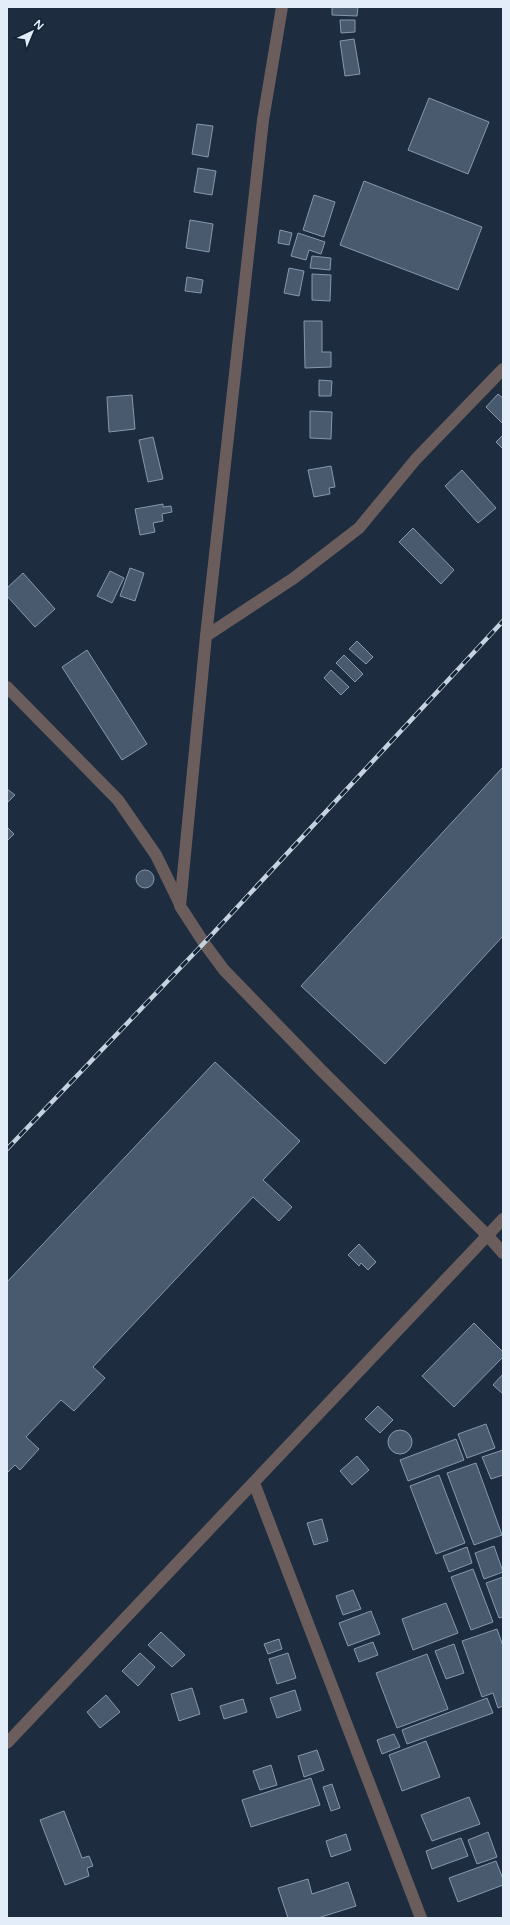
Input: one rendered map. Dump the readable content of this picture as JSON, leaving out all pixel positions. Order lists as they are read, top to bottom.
{
  "north": "top right"
}
